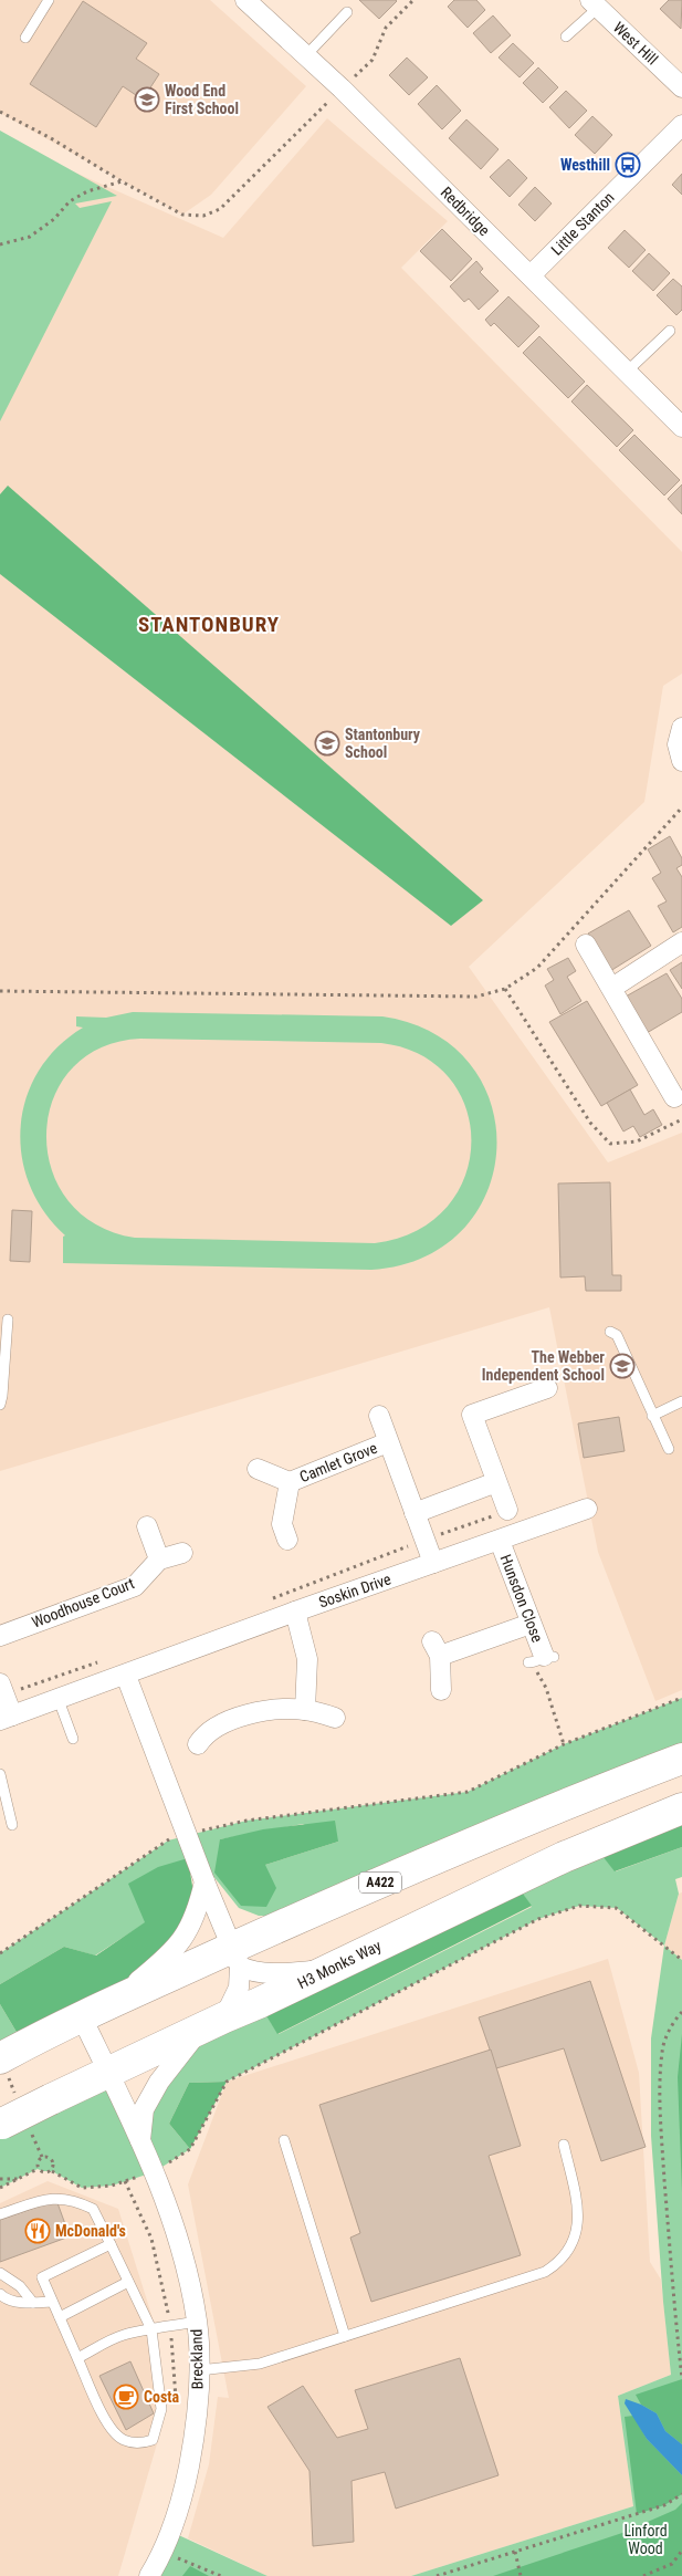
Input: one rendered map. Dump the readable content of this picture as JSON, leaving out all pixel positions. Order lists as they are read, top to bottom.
{
  "streets": {
    "main road": ["A422", "H3 Monks Way"],
    "street": [
      "West Hill",
      "Redbridge",
      "Little Stanton",
      "Camlet Grove",
      "Soskin Drive",
      "Hunsdon Close",
      "Woodhouse Court",
      "Breckland"
    ]
  },
  "crossings": [
    ["Redbridge", "Little Stanton"],
    ["Camlet Grove", "Soskin Drive"],
    ["Soskin Drive", "Hunsdon Close"],
    ["A422", "Breckland"],
    ["H3 Monks Way", "Breckland"]
  ],
  "districts": ["STANTONBURY"],
  "parks": ["Linford Wood"],
  "places": {
    "school or university": ["Wood End First School", "Stantonbury School", "The Webber Independent School"],
    "bus stop": ["Westhill"],
    "restaurant": ["McDonald's"],
    "cafe": ["Costa"]
  }
}
